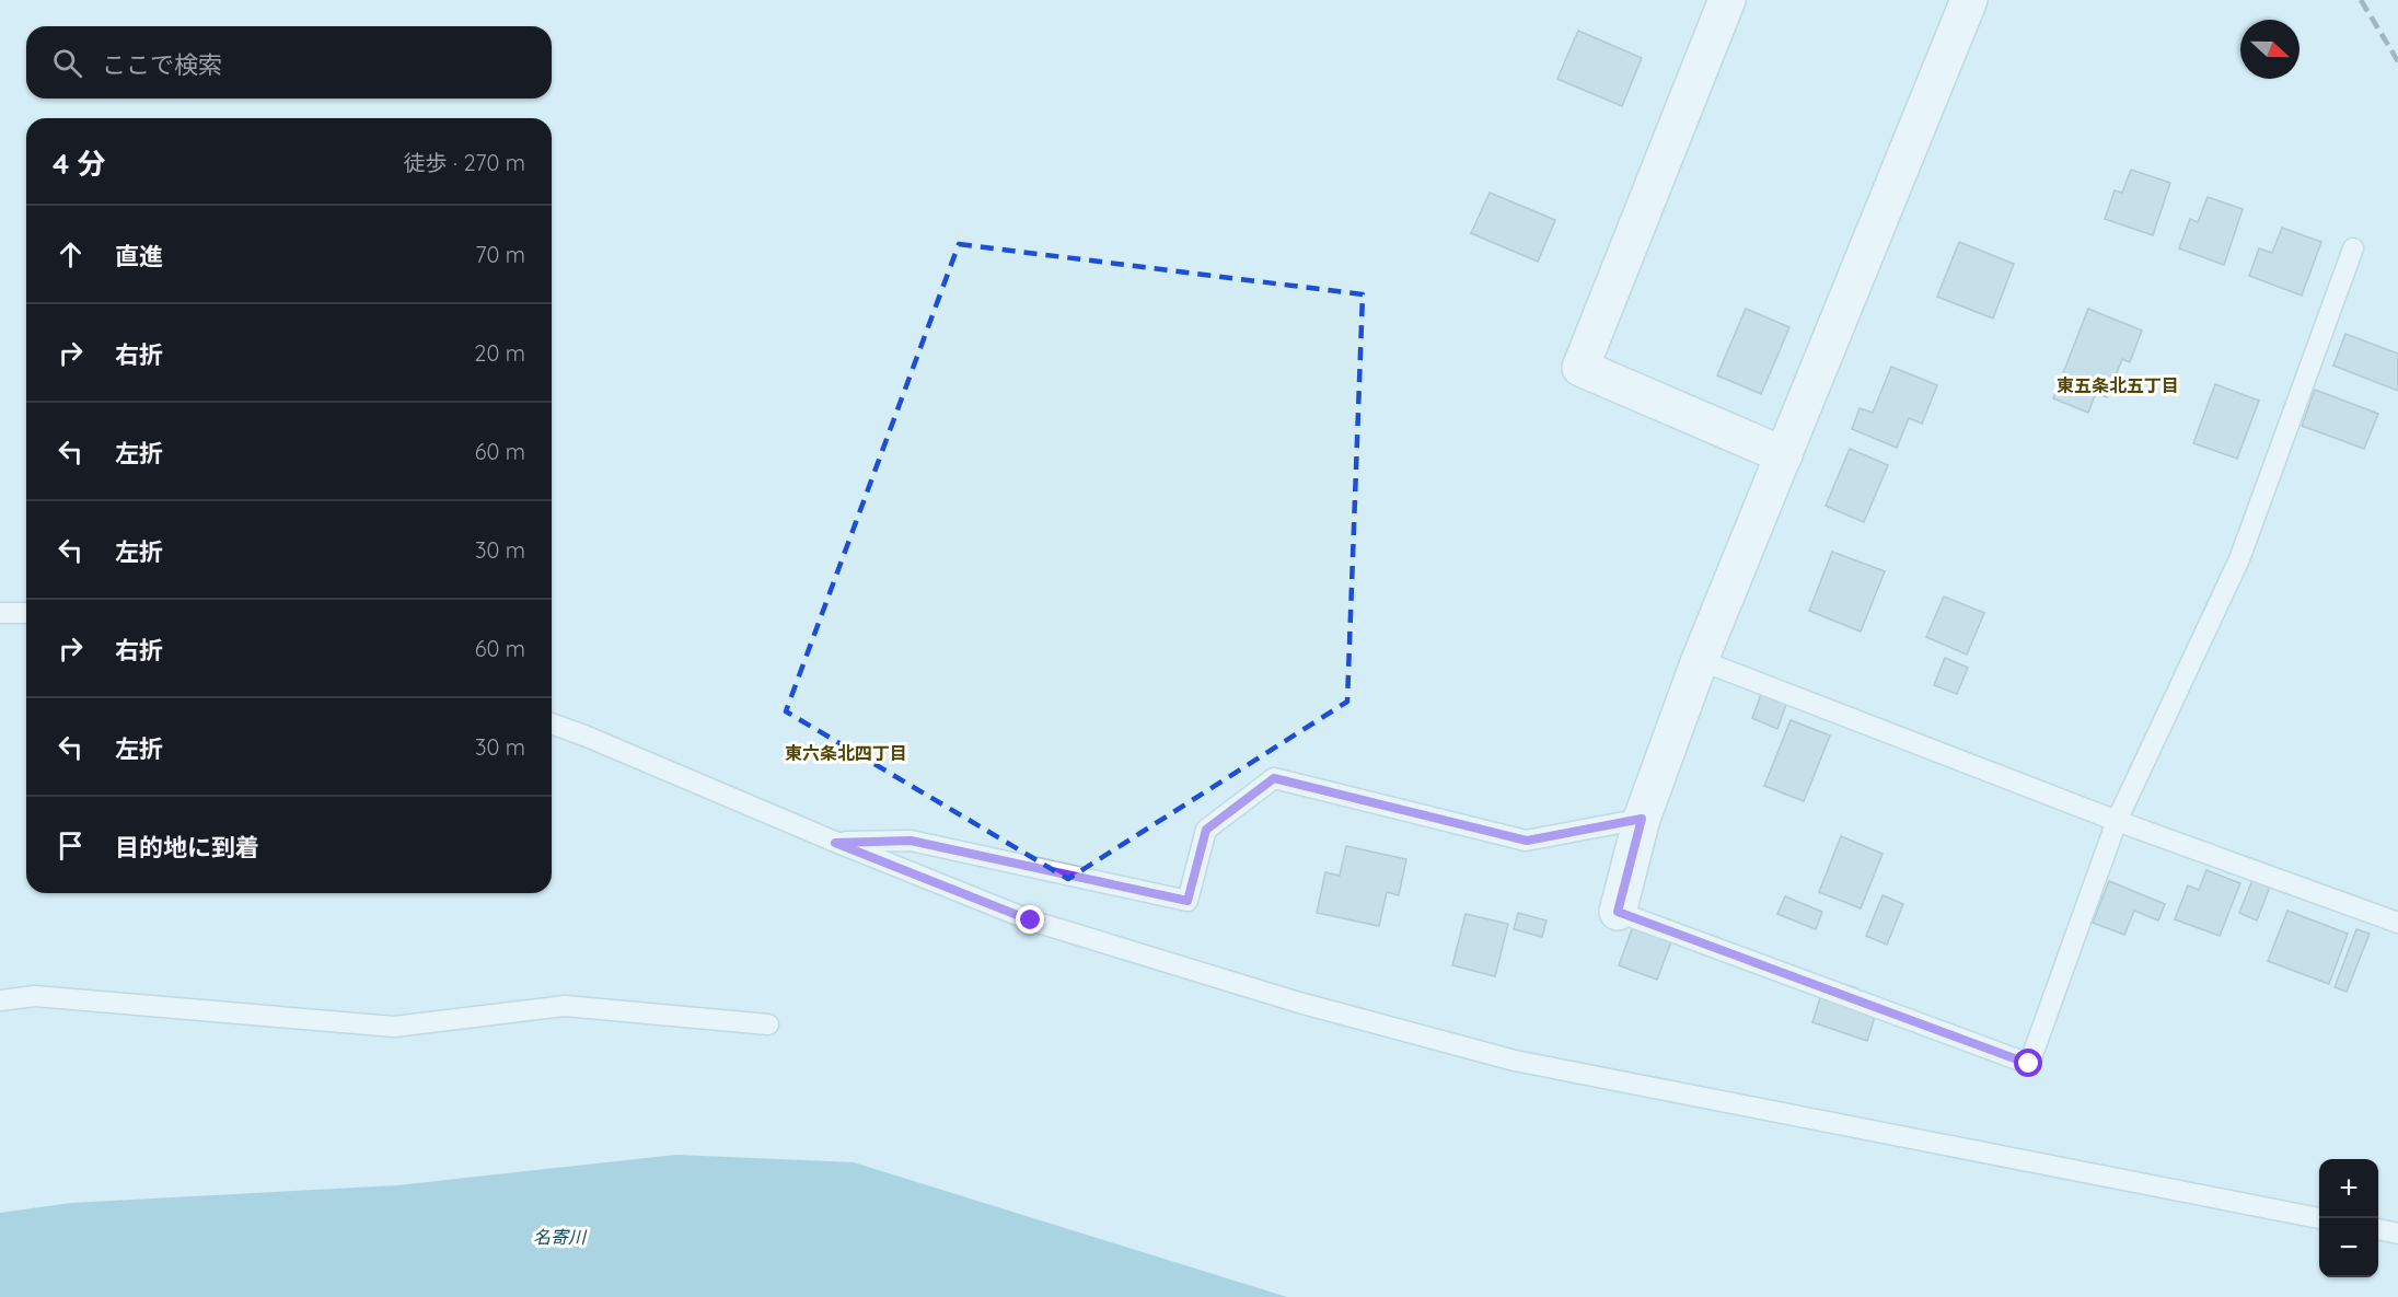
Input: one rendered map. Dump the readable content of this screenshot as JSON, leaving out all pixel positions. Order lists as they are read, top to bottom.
{
  "districts": ["東五条北五丁目", "東六条北四丁目"],
  "water": ["名寄川"],
  "north": "right",
  "page": {
    "search": "ここで検索",
    "heading": ["4 分", "徒歩 · 270 m"],
    "list": [
      ["直進", "70 m"],
      ["右折", "20 m"],
      ["左折", "60 m"],
      ["左折", "30 m"],
      ["右折", "60 m"],
      ["左折", "30 m"],
      "目的地に到着"
    ],
    "map_buttons": ["+", "−"]
  }
}
